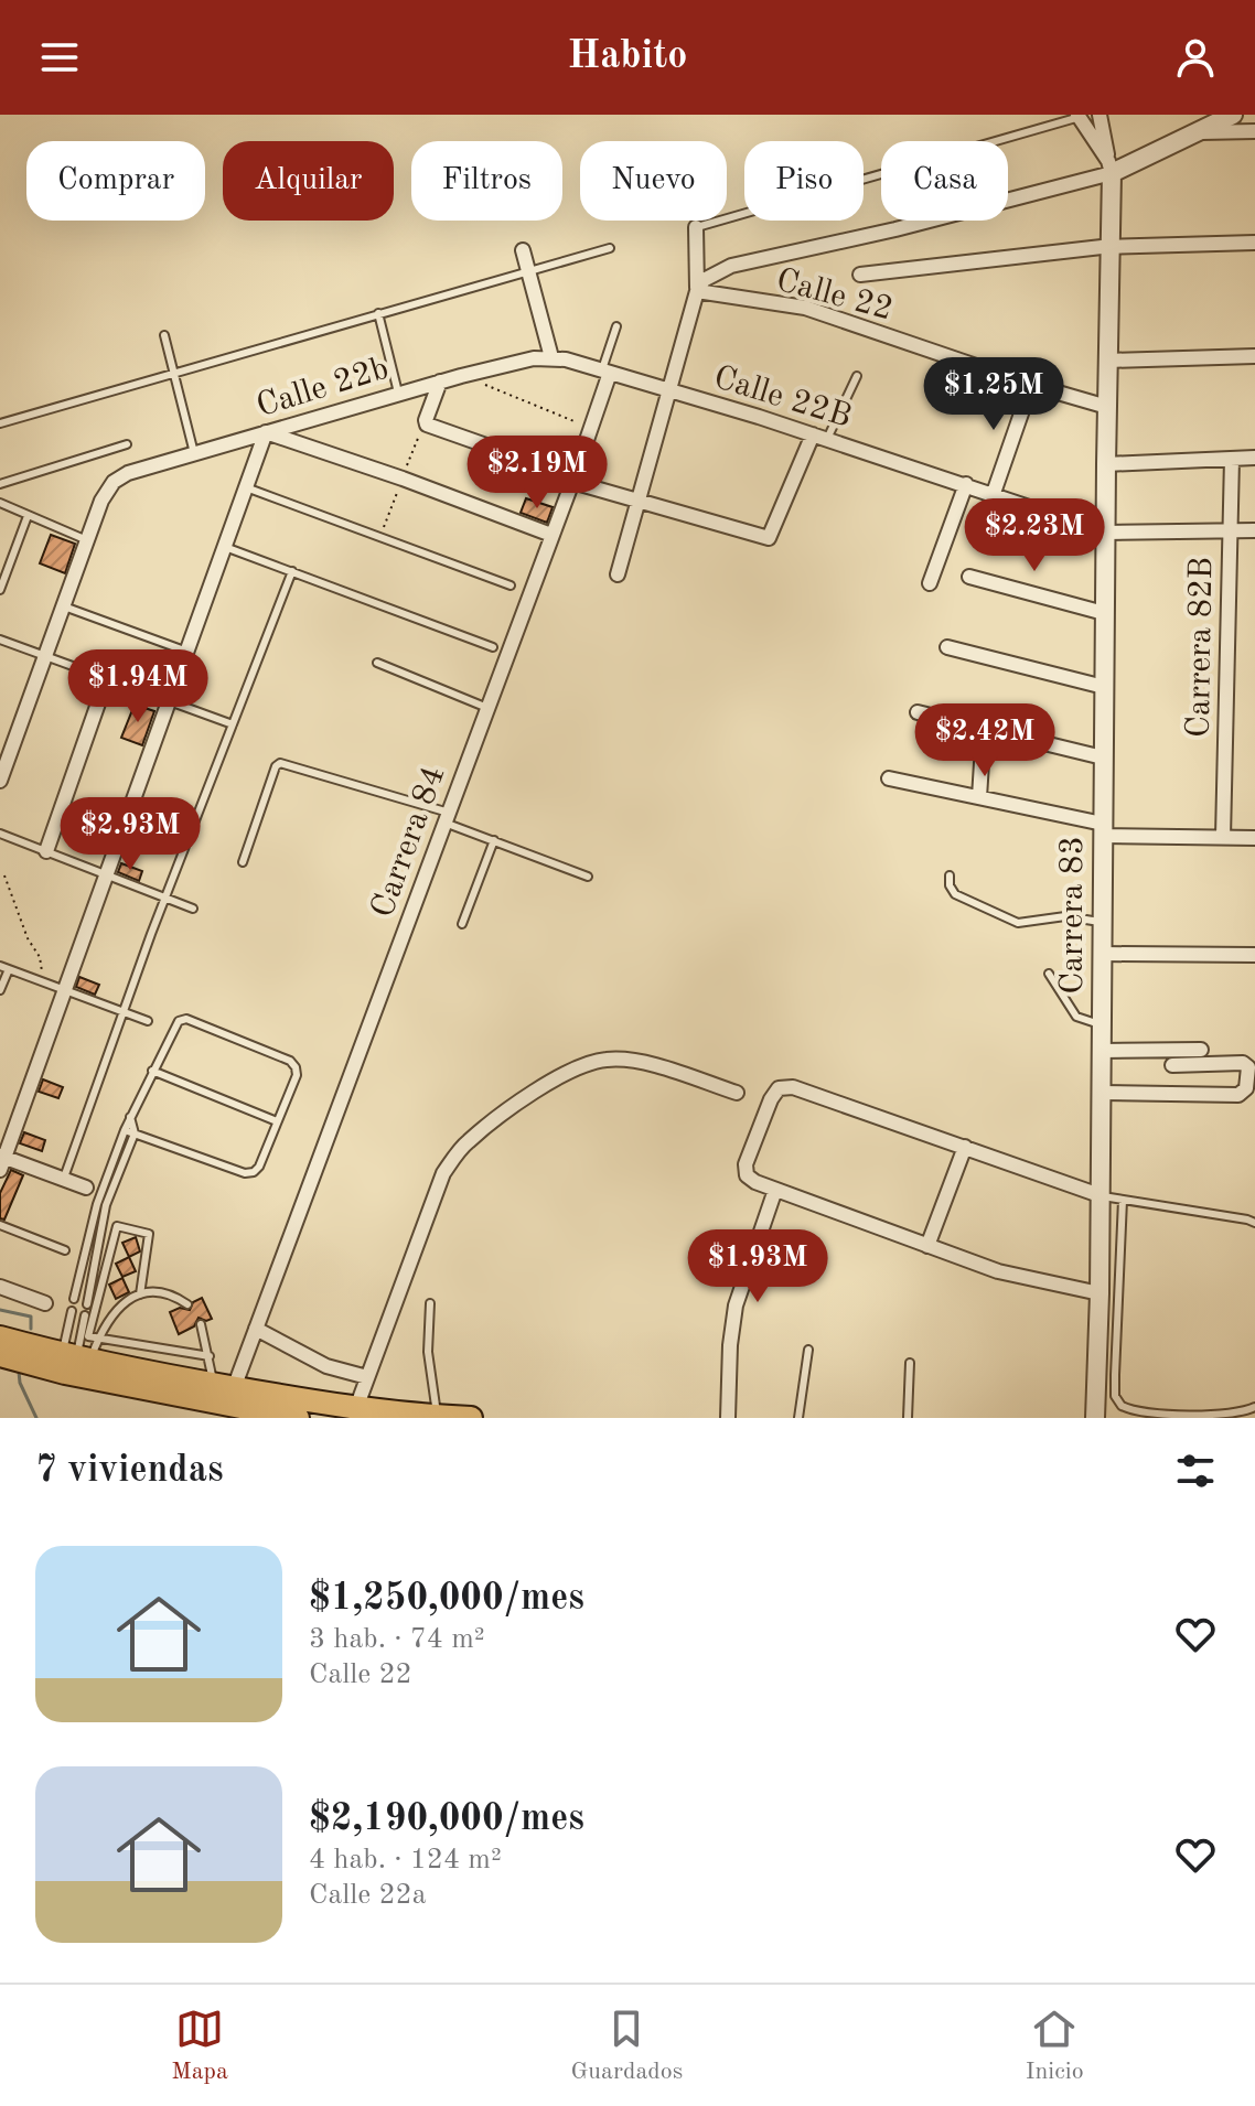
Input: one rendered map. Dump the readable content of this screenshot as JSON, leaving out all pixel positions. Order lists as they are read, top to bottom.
{
  "streets": {
    "street": [
      "Calle 22",
      "Calle 22b",
      "Calle 22B",
      "Carrera 82B",
      "Carrera 84",
      "Carrera 83"
    ]
  },
  "crossings": [
    ["Calle 22", "Carrera 83"],
    ["Calle 22b", "Calle 22B"],
    ["Calle 22B", "Carrera 82B"],
    ["Calle 22B", "Carrera 84"],
    ["Calle 22B", "Carrera 83"]
  ],
  "page": {
    "header": "Habito",
    "chip": [
      "Comprar",
      "Alquilar",
      "Filtros",
      "Nuevo",
      "Piso",
      "Casa"
    ],
    "price": [
      "$1.25M",
      "$2.19M",
      "$2.23M",
      "$1.94M",
      "$2.42M",
      "$2.93M",
      "$1.93M"
    ],
    "heading": "7 viviendas",
    "list": [
      {
        "name": "$1,250,000/mes",
        "note": "3 hab. · 74 m² · Calle 22"
      },
      {
        "name": "$2,190,000/mes",
        "note": "4 hab. · 124 m² · Calle 22a"
      }
    ],
    "tabs": ["Mapa", "Guardados", "Inicio"]
  }
}
